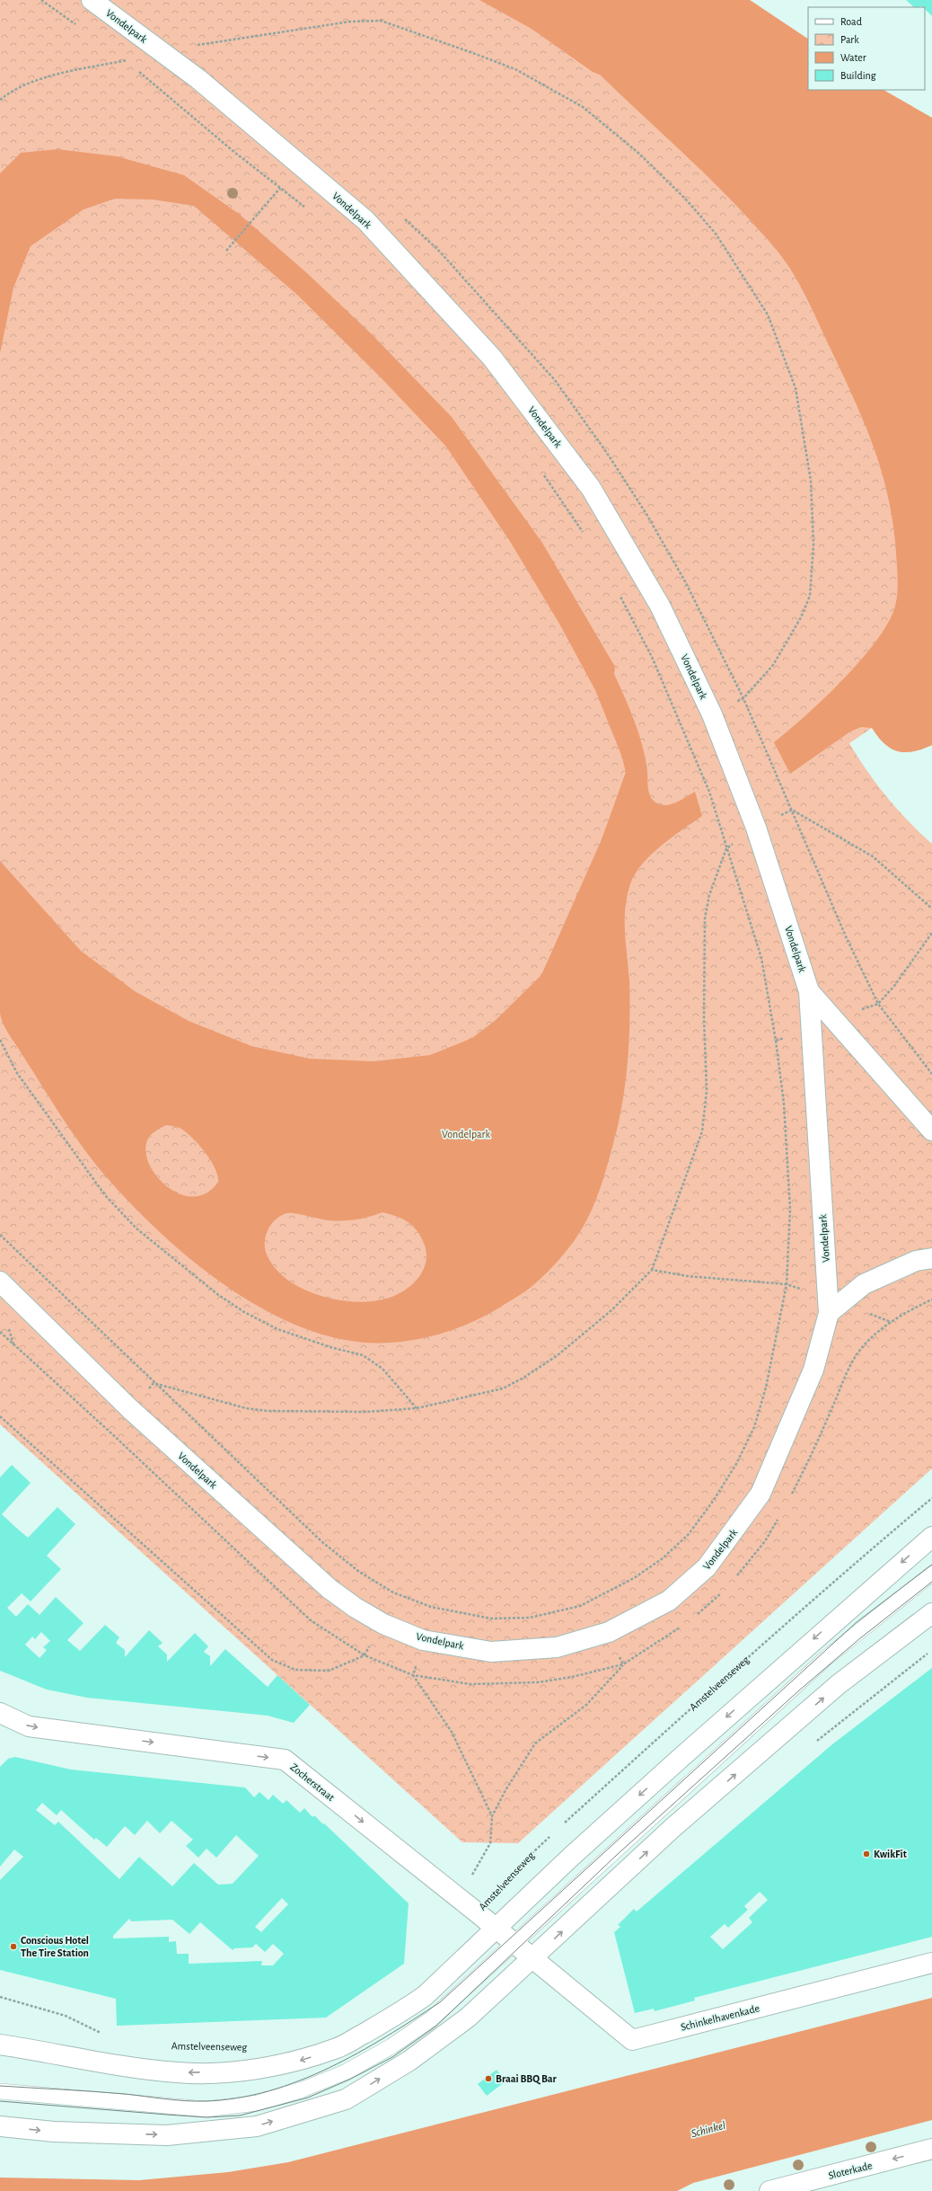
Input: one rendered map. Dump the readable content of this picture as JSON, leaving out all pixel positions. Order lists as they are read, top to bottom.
{
  "streets": {
    "street": [
      "Vondelpark",
      "Amstelveenseweg",
      "Zocherstraat",
      "Schinkelhavenkade",
      "Sloterkade"
    ]
  },
  "crossings": [
    ["Amstelveenseweg", "Zocherstraat"],
    ["Zocherstraat", "Schinkelhavenkade"]
  ],
  "one_way": ["Zocherstraat", "Sloterkade"],
  "water": ["Schinkel"],
  "parks": ["Vondelpark"],
  "places": ["KwikFit", "Conscious Hotel The Tire Station", "Braai BBQ Bar"],
  "legend": [
    "Road",
    "Park",
    "Water",
    "Building"
  ]
}
